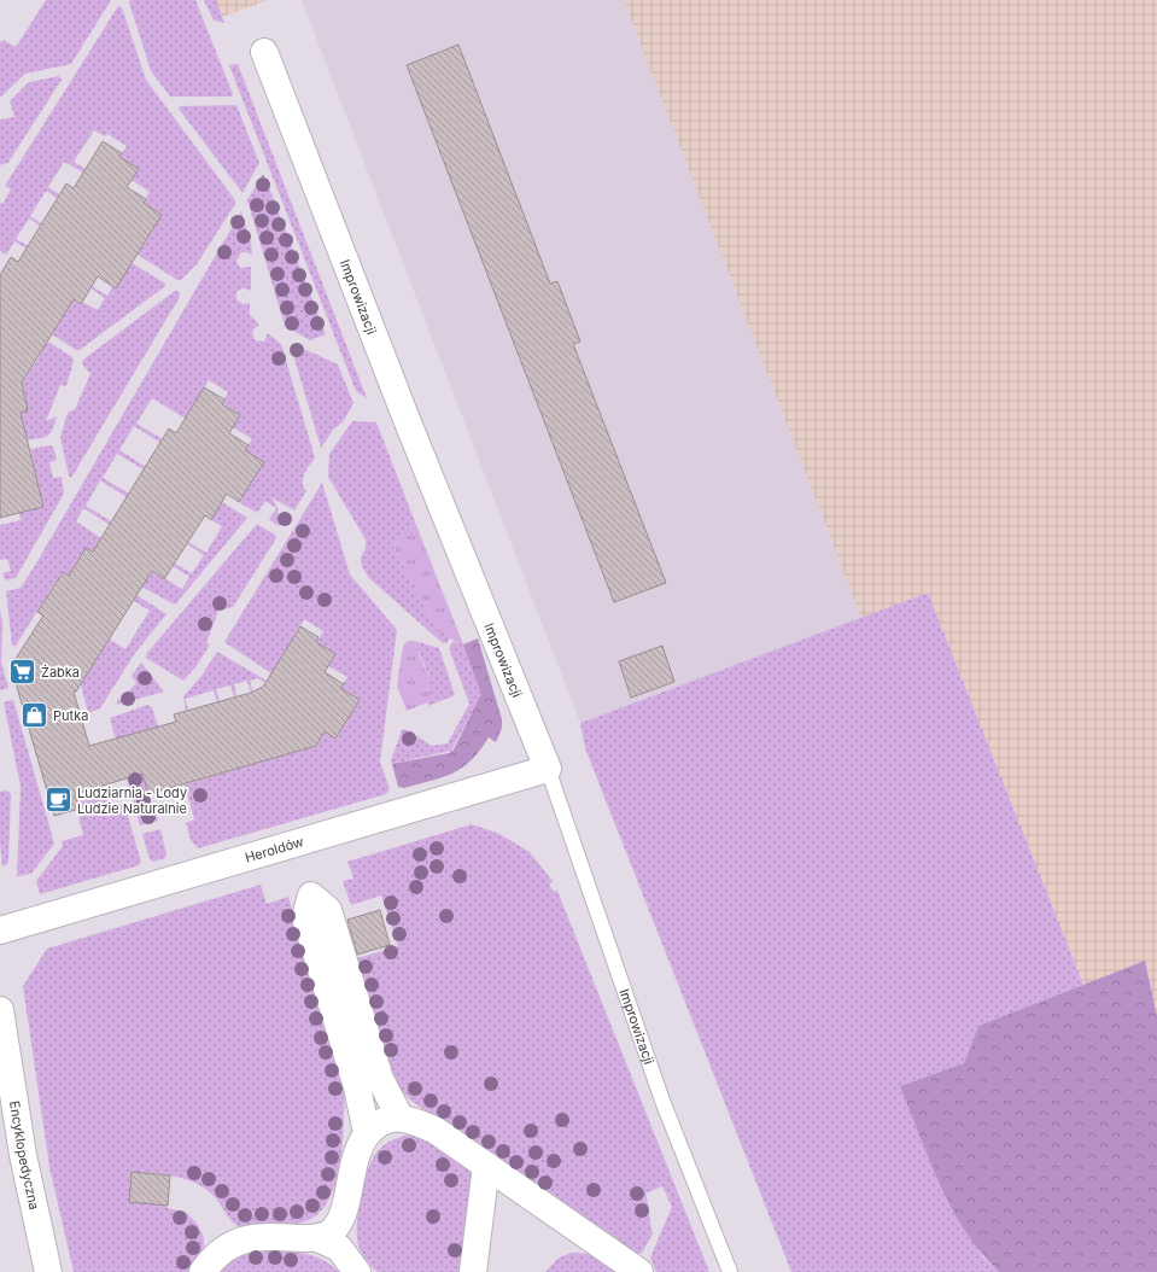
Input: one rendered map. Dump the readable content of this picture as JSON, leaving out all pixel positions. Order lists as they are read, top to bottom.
{
  "streets": {
    "street": ["Improwizacji", "Heroldów", "Encyklopedyczna"]
  },
  "crossings": [
    ["Improwizacji", "Heroldów"]
  ],
  "places": {
    "supermarket": ["Żabka"],
    "shop": ["Putka"],
    "cafe": ["Ludziarnia - Lody Ludzie Naturalnie"]
  }
}
